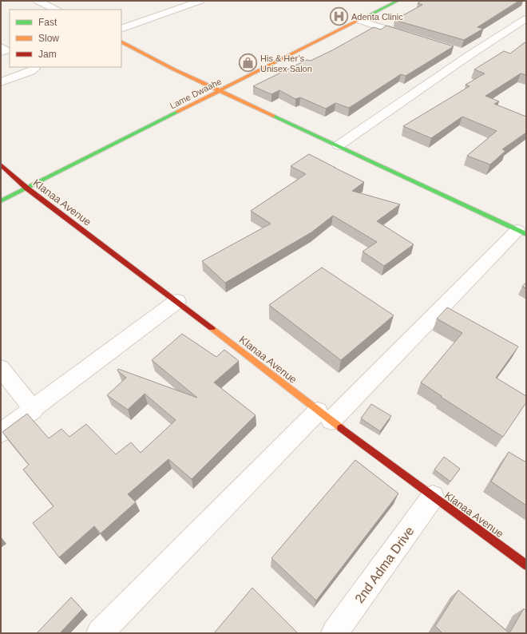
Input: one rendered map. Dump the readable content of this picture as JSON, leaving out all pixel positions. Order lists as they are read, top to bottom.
{
  "streets": {
    "street": ["Lame Dwaahe", "Klanaa Avenue", "2nd Adma Drive"]
  },
  "crossings": [
    ["Lame Dwaahe", "Klanaa Avenue"],
    ["Klanaa Avenue", "2nd Adma Drive"]
  ],
  "places": {
    "hospital": ["Adenta Clinic"],
    "shop": ["His & Her’s Unisex Salon"]
  },
  "legend": ["Fast", "Slow", "Jam"]
}
